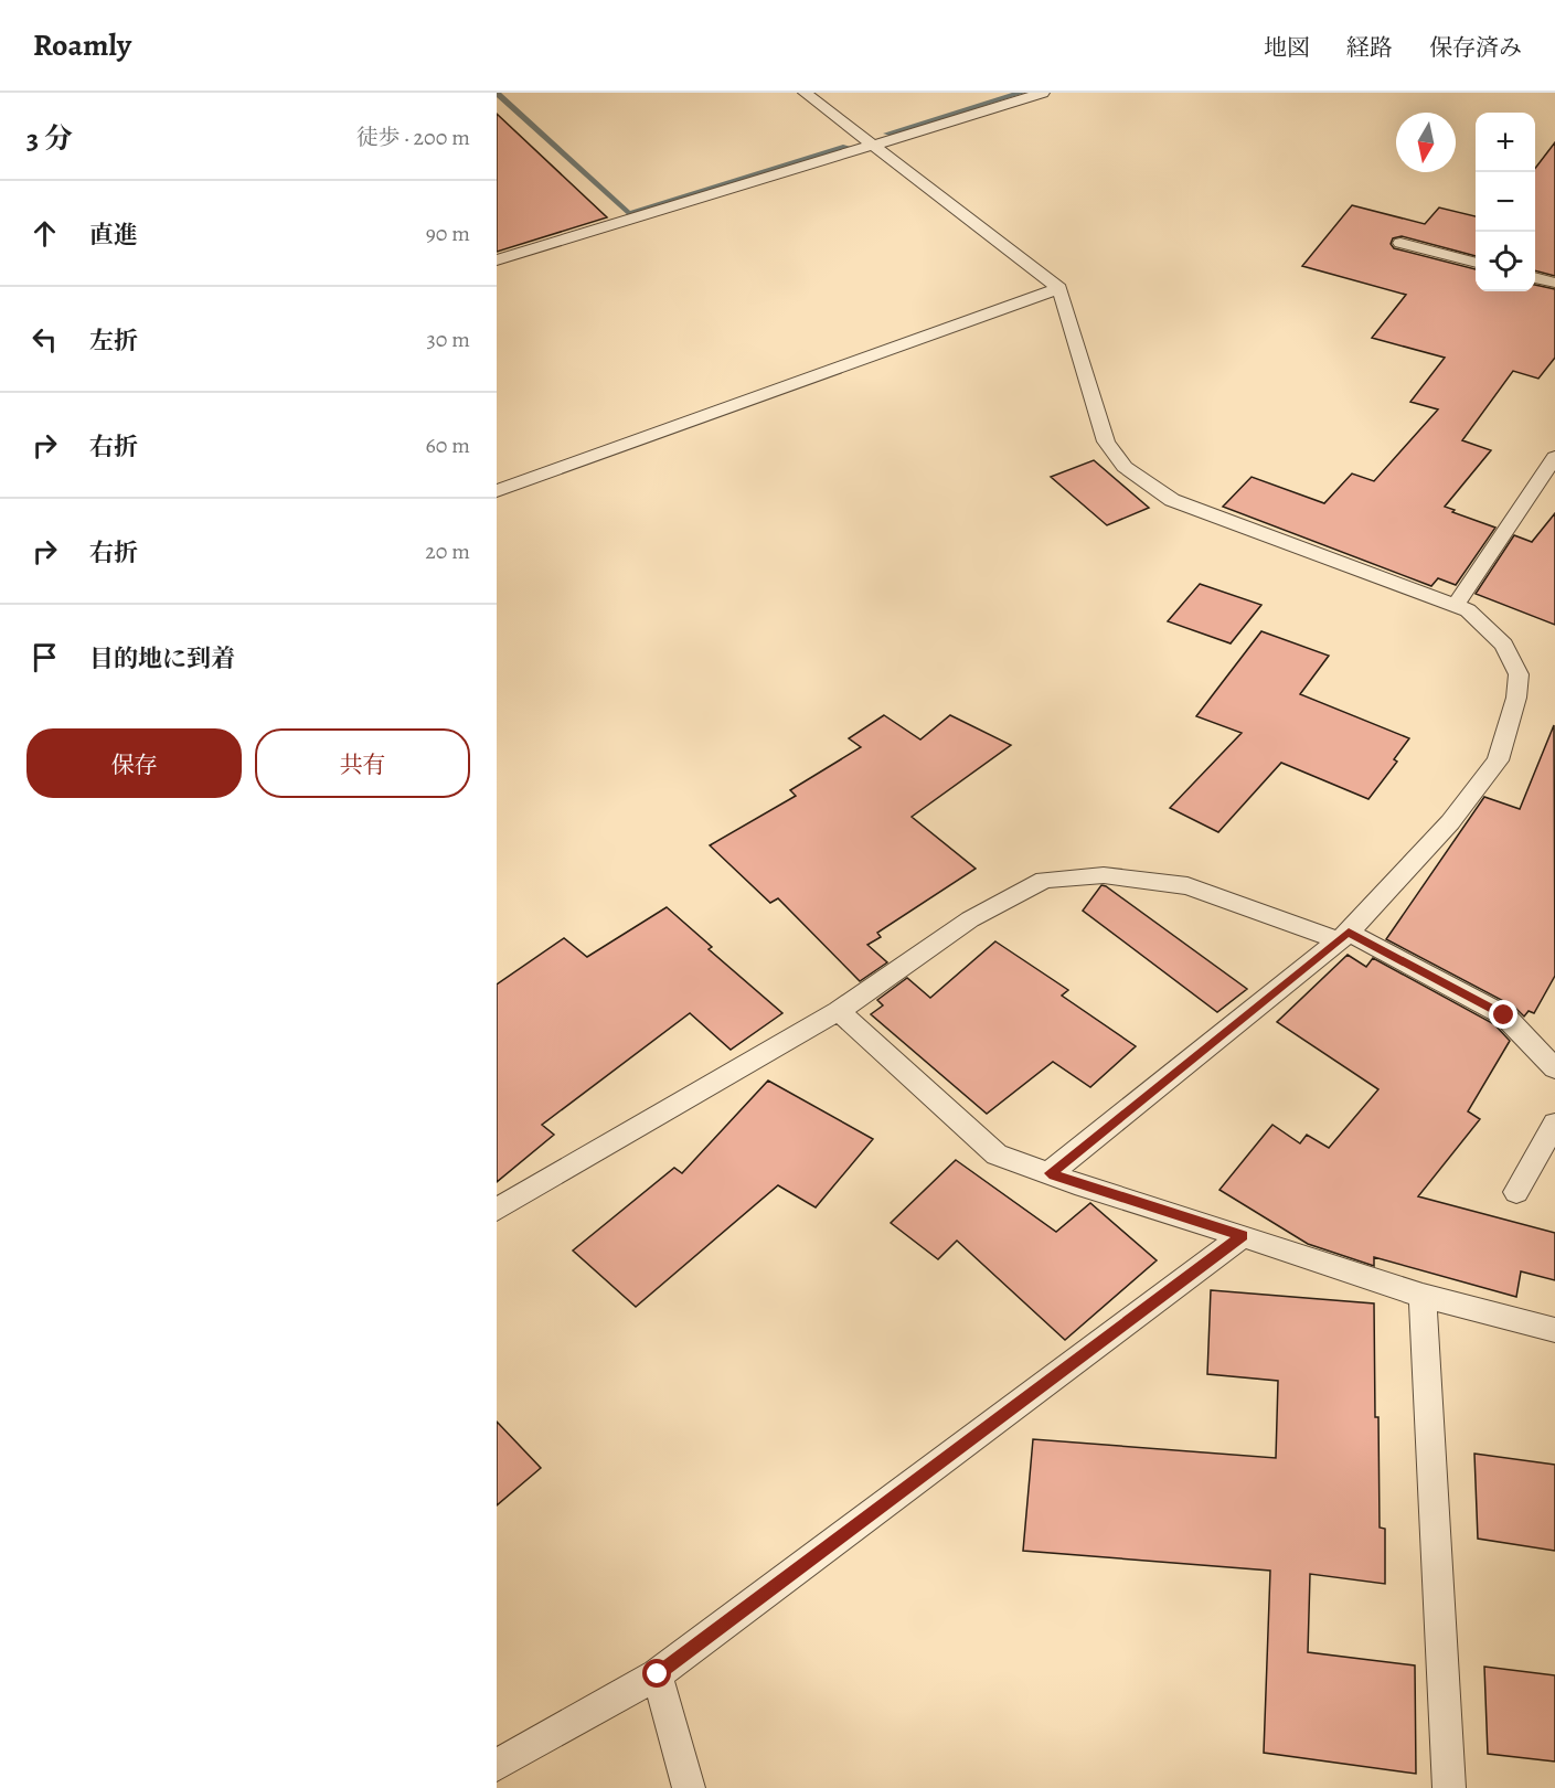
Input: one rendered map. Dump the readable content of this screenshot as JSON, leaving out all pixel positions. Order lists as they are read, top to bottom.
{
  "north": "bottom",
  "page": {
    "header": "Roamly",
    "nav": ["地図", "経路", "保存済み"],
    "heading": ["3 分", "徒歩 · 200 m"],
    "map_buttons": ["+", "−"],
    "list": [
      ["直進", "90 m"],
      ["左折", "30 m"],
      ["右折", "60 m"],
      ["右折", "20 m"],
      "目的地に到着"
    ],
    "buttons": ["保存", "共有"]
  }
}
